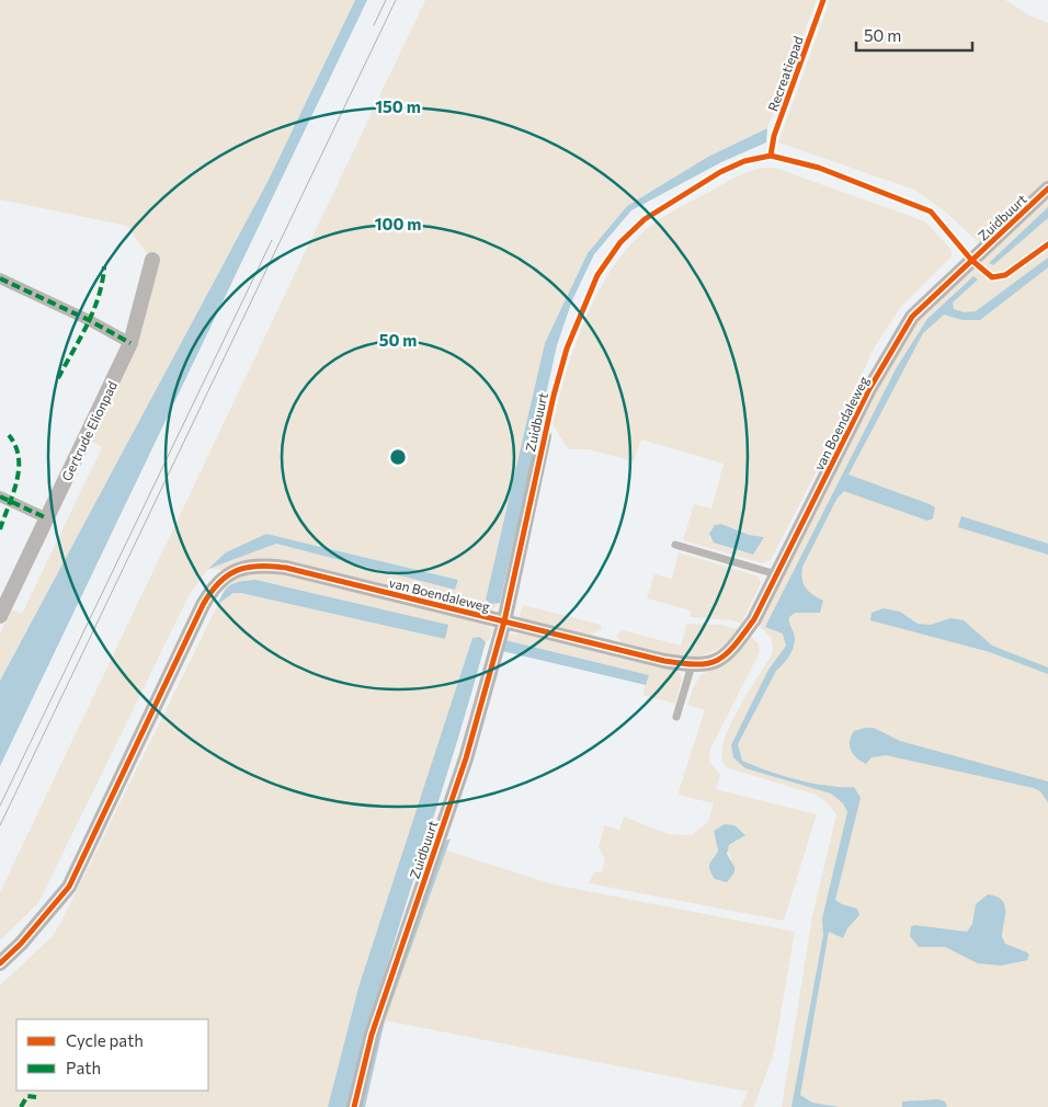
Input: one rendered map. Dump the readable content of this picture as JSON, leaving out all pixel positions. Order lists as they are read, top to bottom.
{
  "streets": {
    "street": ["Zuidbuurt", "van Boendaleweg", "Gertrude Elionpad"],
    "cycle path": ["Recreatiepad"]
  },
  "crossings": [
    ["Zuidbuurt", "van Boendaleweg"]
  ],
  "legend": ["Cycle path", "Path"],
  "scale_bar": "50 m",
  "rings": ["150 m", "100 m", "50 m"]
}
